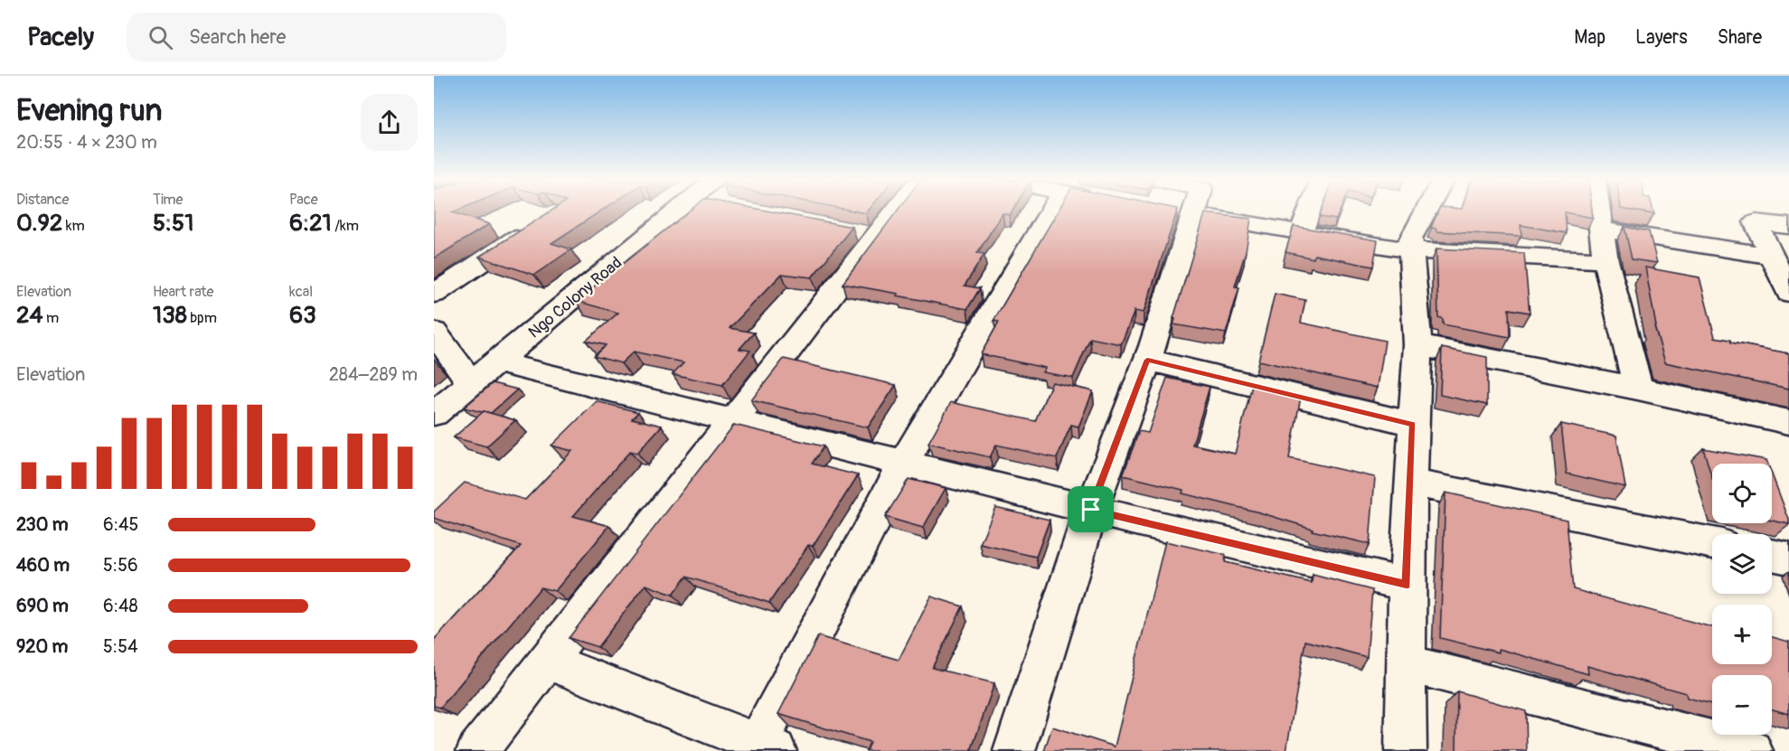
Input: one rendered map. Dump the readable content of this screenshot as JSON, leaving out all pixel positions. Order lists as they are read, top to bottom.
{
  "streets": {
    "street": ["Ngo Colony Road"]
  },
  "page": {
    "header": "Pacely",
    "search": "Search here",
    "nav": ["Map", "Layers", "Share"],
    "heading": ["Evening run", "20:55 · 4 × 230 m"],
    "stats": [
      ["Distance", "0.92 km"],
      ["Time", "5:51"],
      ["Pace", "6:21 /km"],
      ["Elevation", "24 m"],
      ["Heart rate", "138 bpm"],
      ["kcal", "63"]
    ],
    "chart": ["Elevation", "284–289 m"],
    "map_buttons": ["+", "−"],
    "list": [
      {
        "name": "230 m",
        "note": "6:45"
      },
      {
        "name": "460 m",
        "note": "5:56"
      },
      {
        "name": "690 m",
        "note": "6:48"
      },
      {
        "name": "920 m",
        "note": "5:54"
      }
    ]
  }
}
